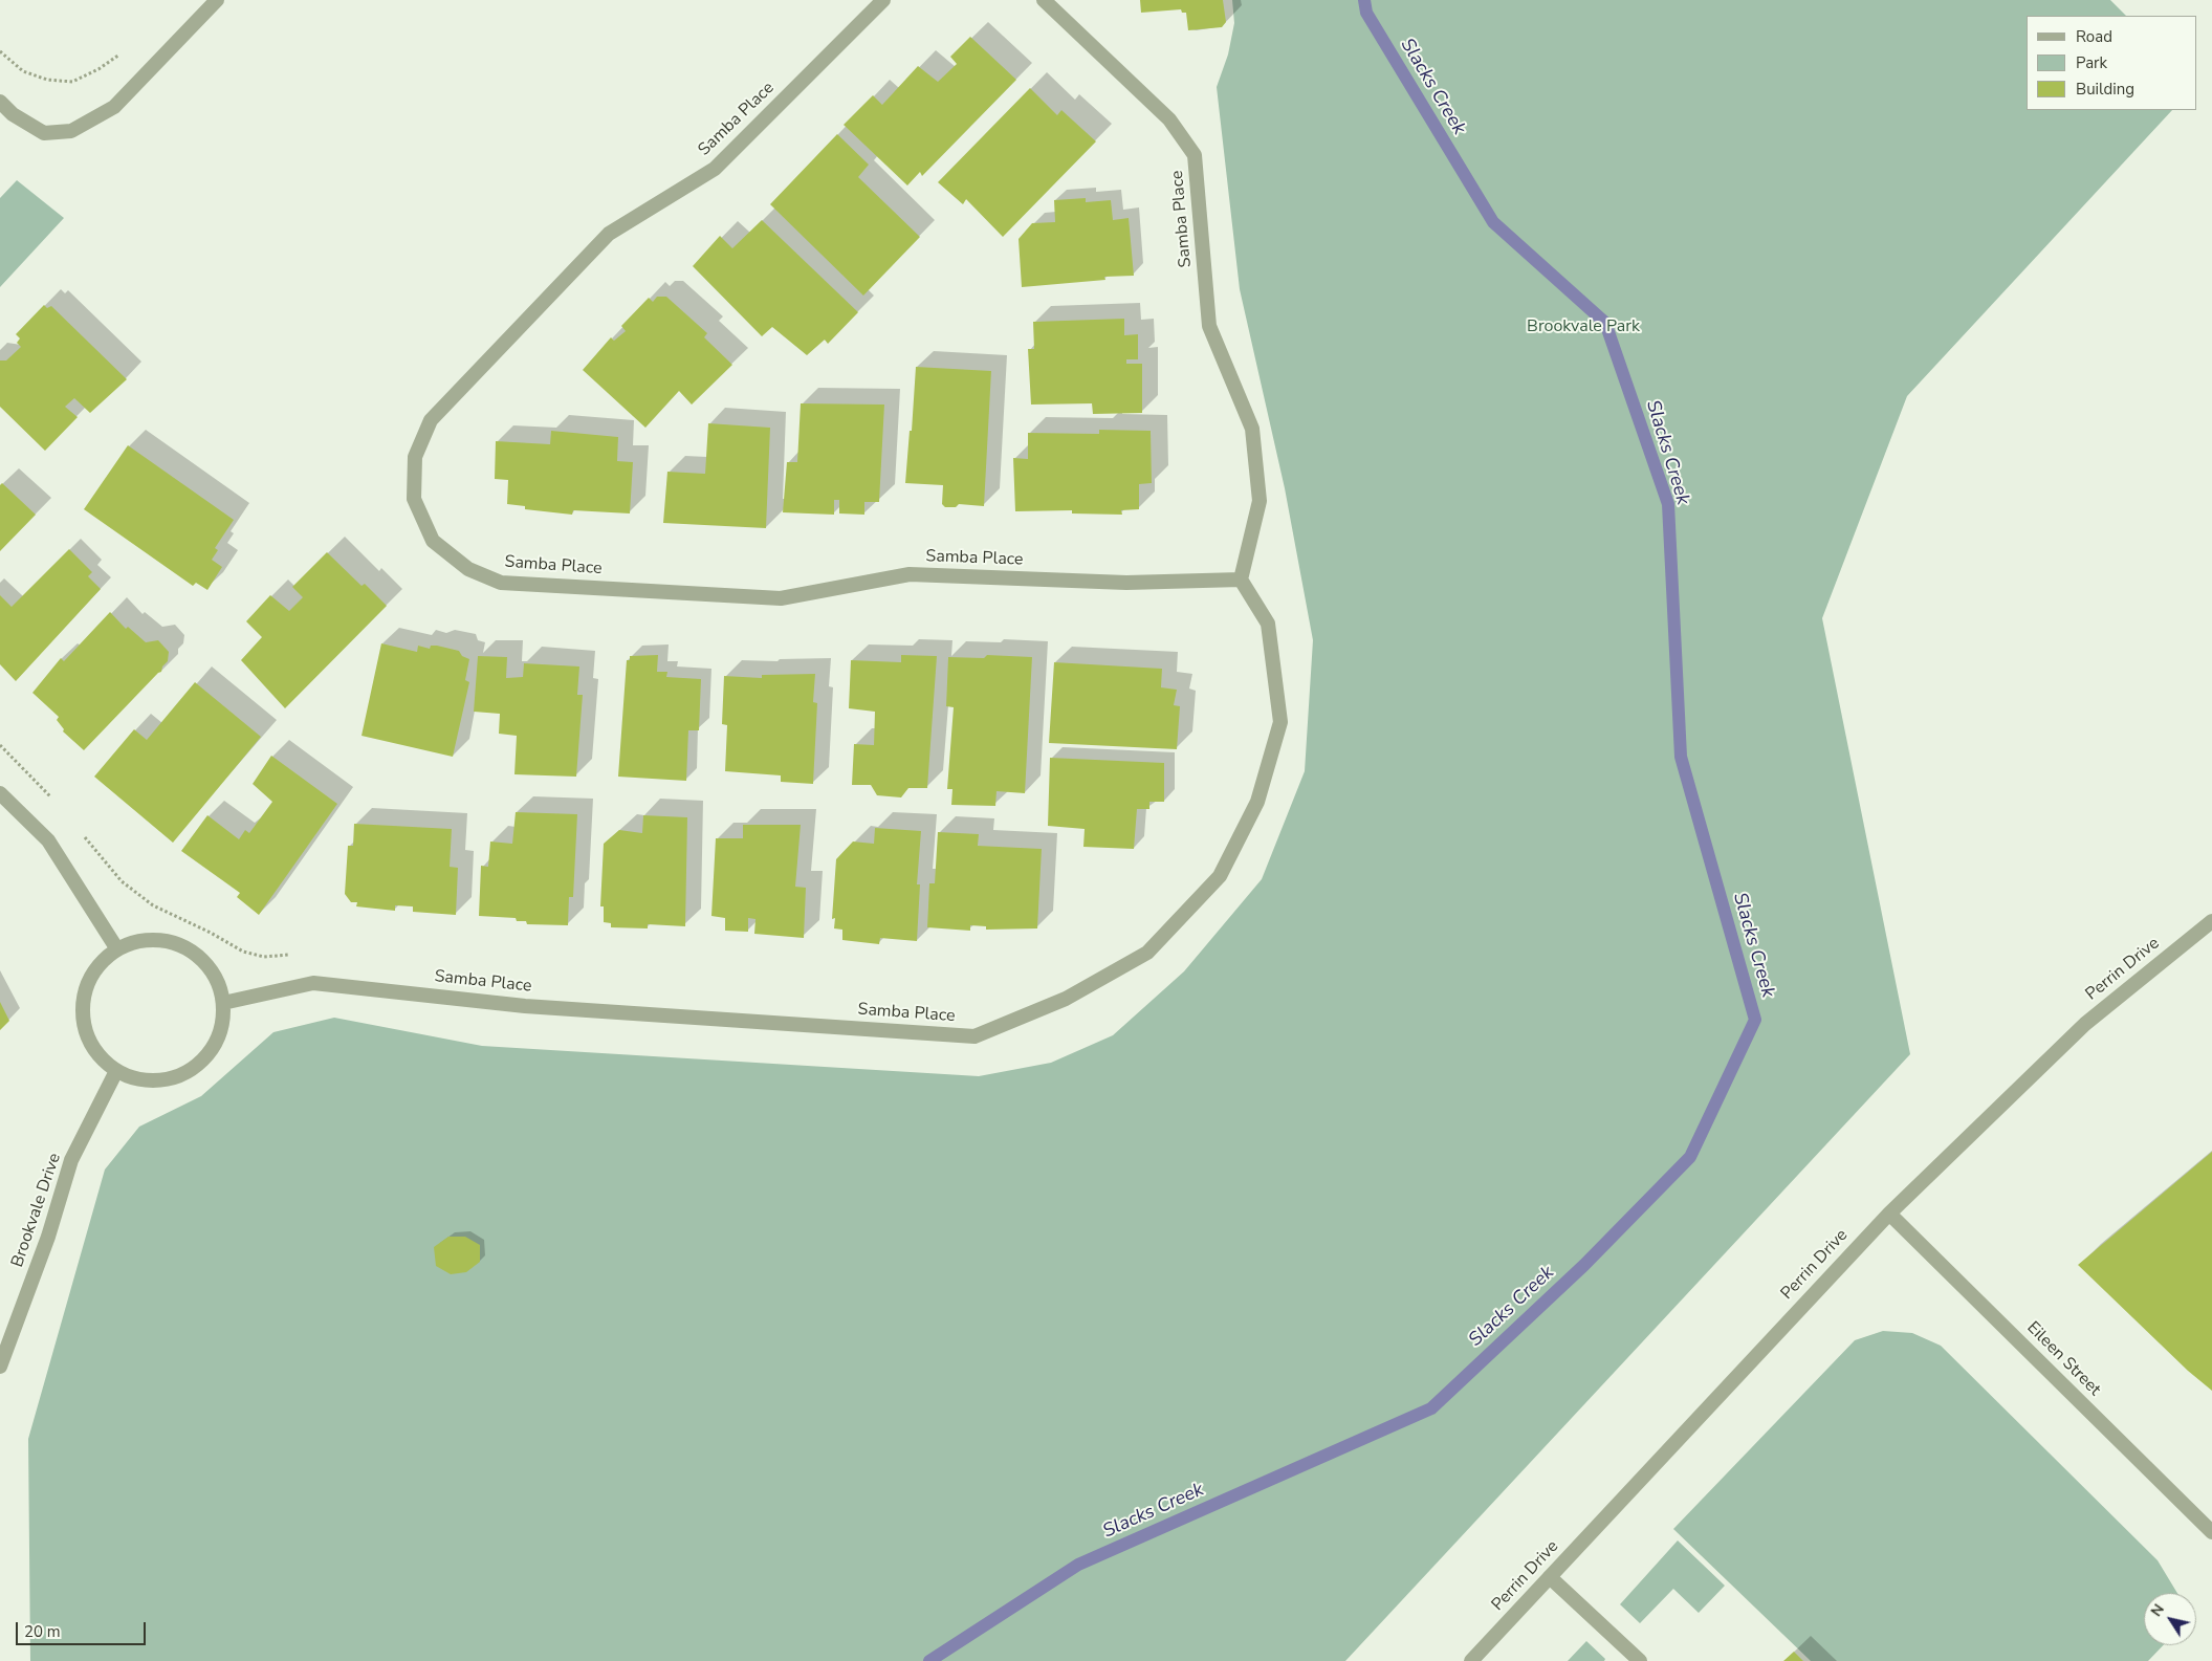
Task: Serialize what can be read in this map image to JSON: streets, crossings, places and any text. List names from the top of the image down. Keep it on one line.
{"streets":{"street":["Samba Place","Perrin Drive","Brookvale Drive","Eileen Street"]},"crossings":[["Samba Place","Brookvale Drive"],["Perrin Drive","Eileen Street"]],"water":["Slacks Creek"],"parks":["Brookvale Park"],"legend":["Road","Park","Building"],"scale_bar":"20 m","north":"top left"}
